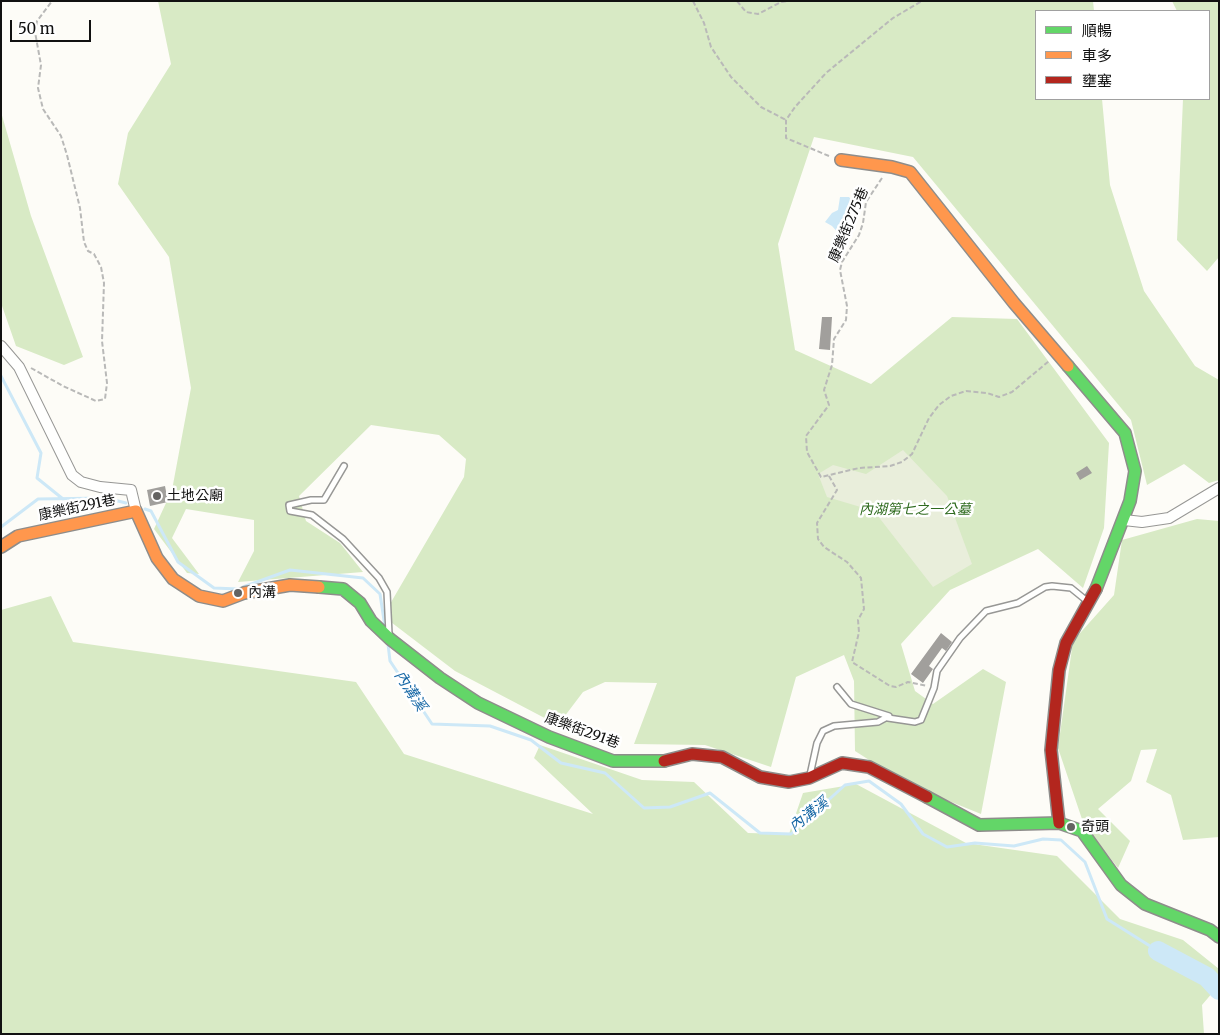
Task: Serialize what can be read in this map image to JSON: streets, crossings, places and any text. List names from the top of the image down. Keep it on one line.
{"streets":{"street":["康樂街291巷"],"path":["康樂街275巷"]},"water":["內溝溪"],"parks":["內湖第七之一公墓"],"places":["土地公廟","內溝","奇頭"],"legend":["順暢","車多","壅塞"],"scale_bar":"50 m"}
